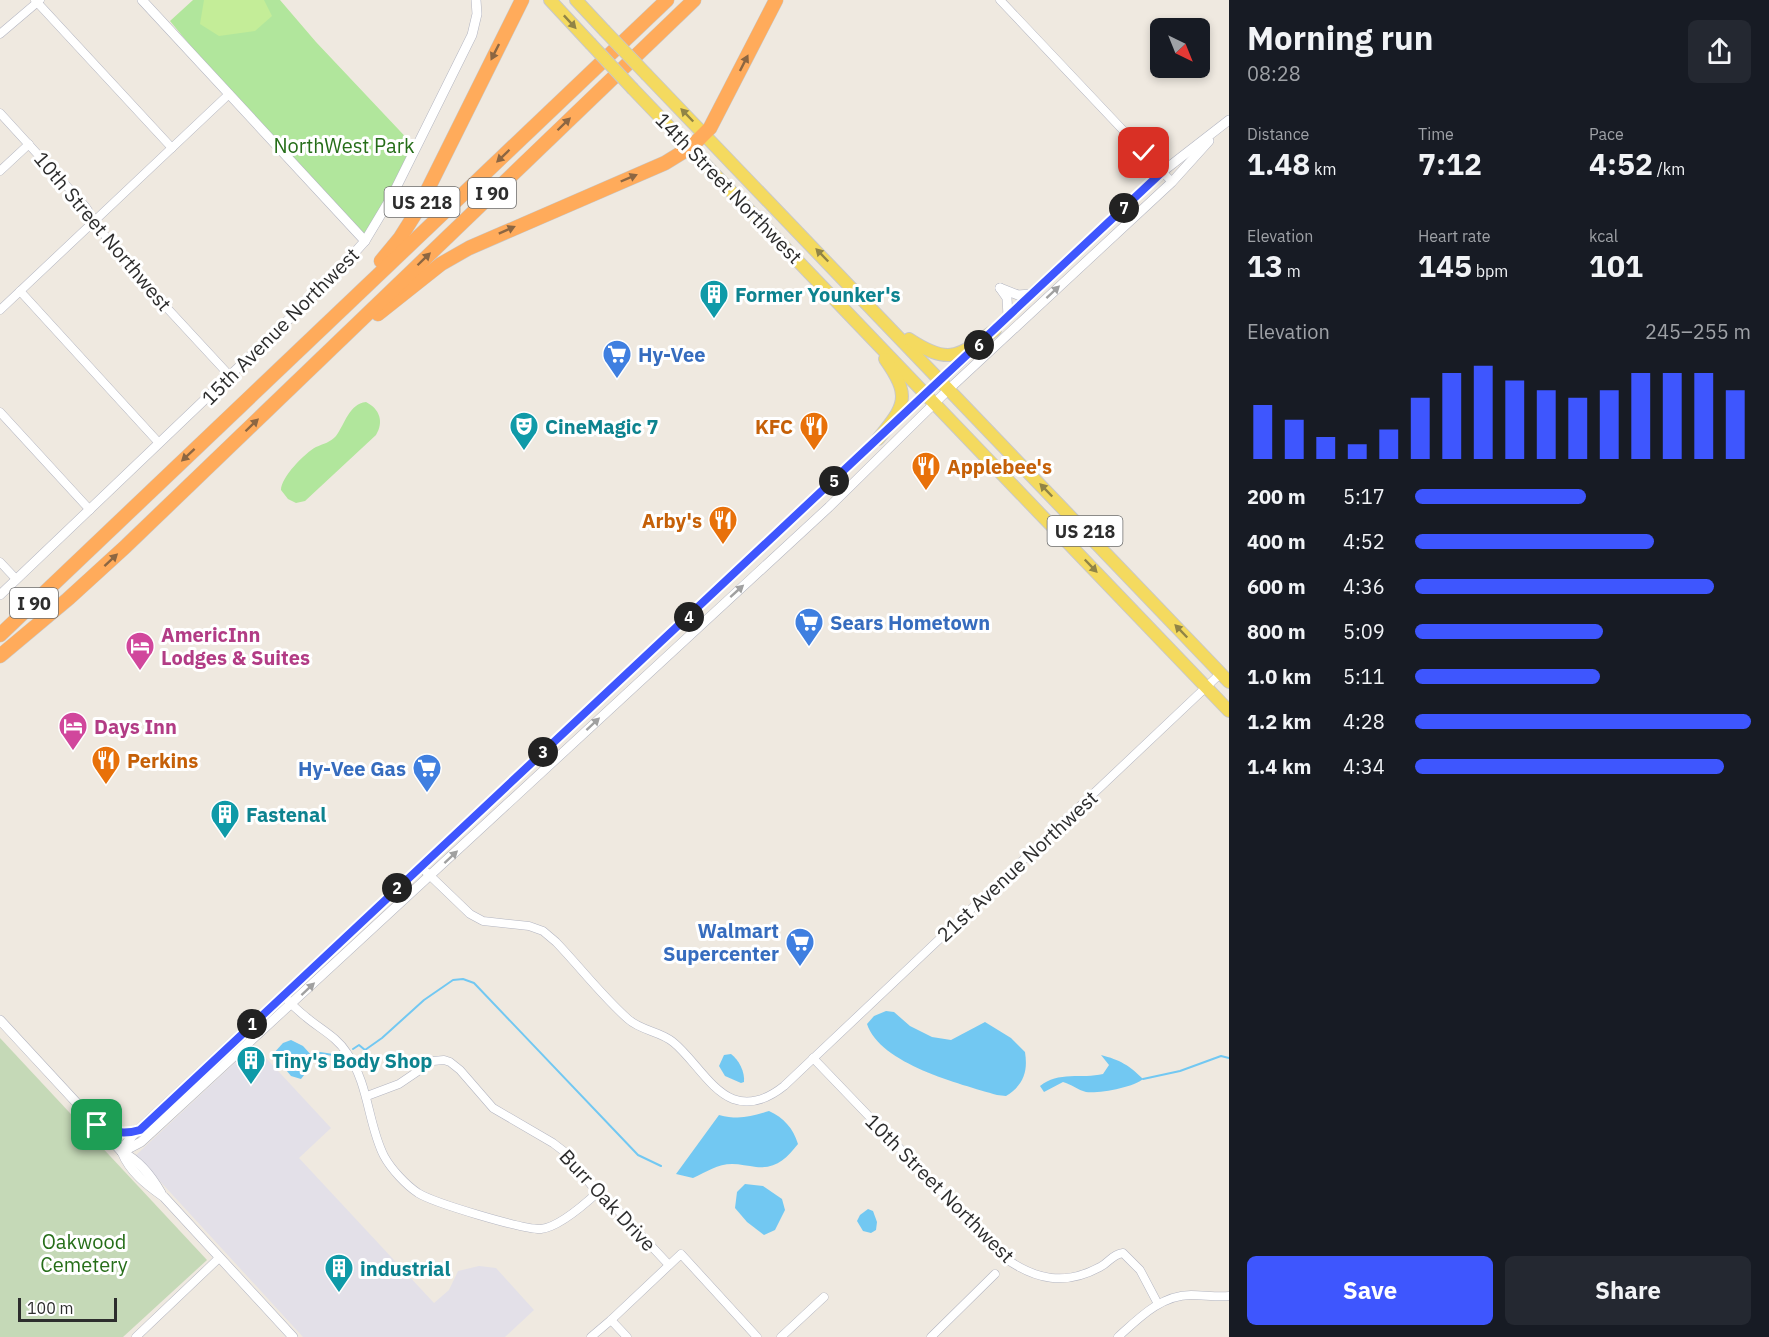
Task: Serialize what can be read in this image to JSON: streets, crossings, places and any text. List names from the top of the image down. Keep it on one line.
{"streets":{"highway":["I 90","US 218"],"main road":["14th Street Northwest"],"street":["10th Street Northwest","15th Avenue Northwest","21st Avenue Northwest","Burr Oak Drive"]},"crossings":[["14th Street Northwest","US 218"],["14th Street Northwest","21st Avenue Northwest"],["I 90","US 218"],["US 218","21st Avenue Northwest"],["10th Street Northwest","15th Avenue Northwest"],["10th Street Northwest","21st Avenue Northwest"]],"parks":["NorthWest Park","Oakwood Cemetery"],"places":{"building":["Former Younker's","Fastenal","Tiny's Body Shop","industrial"],"supermarket":["Hy-Vee","Sears Hometown","Hy-Vee Gas","Walmart Supercenter"],"theatre":["CineMagic 7"],"restaurant":["KFC","Applebee's","Arby's","Perkins"],"hotel":["AmericInn Lodges & Suites","Days Inn"]},"scale_bar":"100 m","north":"bottom right","page":{"heading":["Morning run","08:28"],"stats":[["Distance","1.48 km"],["Time","7:12"],["Pace","4:52 /km"],["Elevation","13 m"],["Heart rate","145 bpm"],["kcal","101"]],"pins":["7","6","5","4","3","2","1"],"chart":["Elevation","245–255 m"],"list":[{"name":"200 m","note":"5:17"},{"name":"400 m","note":"4:52"},{"name":"600 m","note":"4:36"},{"name":"800 m","note":"5:09"},{"name":"1.0 km","note":"5:11"},{"name":"1.2 km","note":"4:28"},{"name":"1.4 km","note":"4:34"}],"buttons":["Save","Share"],"scale":"100 m"}}
